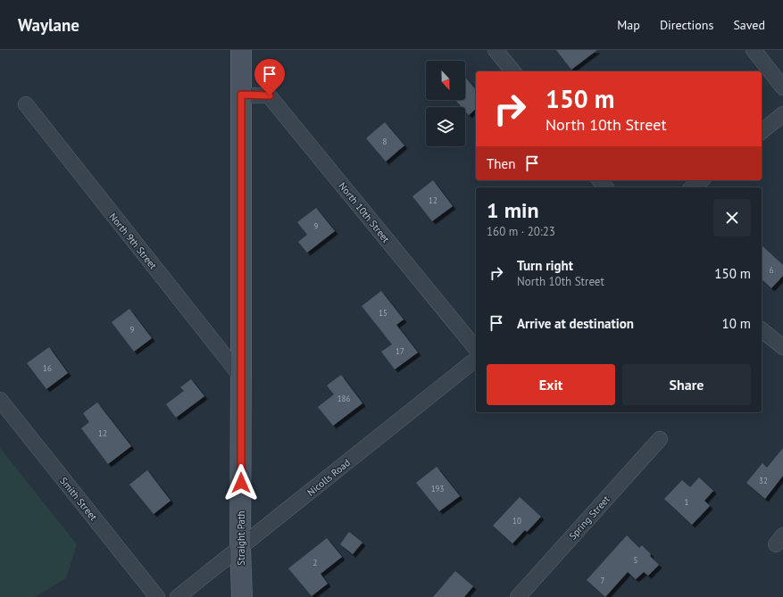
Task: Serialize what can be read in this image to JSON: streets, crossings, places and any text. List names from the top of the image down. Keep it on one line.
{"streets":{"main road":["Straight Path"],"street":["North 10th Street","North 9th Street","Nicolls Road","Smith Street","Spring Street"]},"crossings":[["North 10th Street","Straight Path"],["North 9th Street","Straight Path"],["Nicolls Road","Straight Path"]],"house_numbers":["8","12","9","6","15","9","17","16","186","12","32","193","1","10","5","2","7"],"north":"bottom","page":{"header":"Waylane","nav":["Map","Directions","Saved"],"turn":["150 m","North 10th Street"],"then":"Then","heading":["1 min","160 m · 20:23"],"list":[{"name":"Turn right","note":"North 10th Street","value":"150 m"},{"name":"Arrive at destination","value":"10 m"}],"buttons":["Exit","Share"]}}
